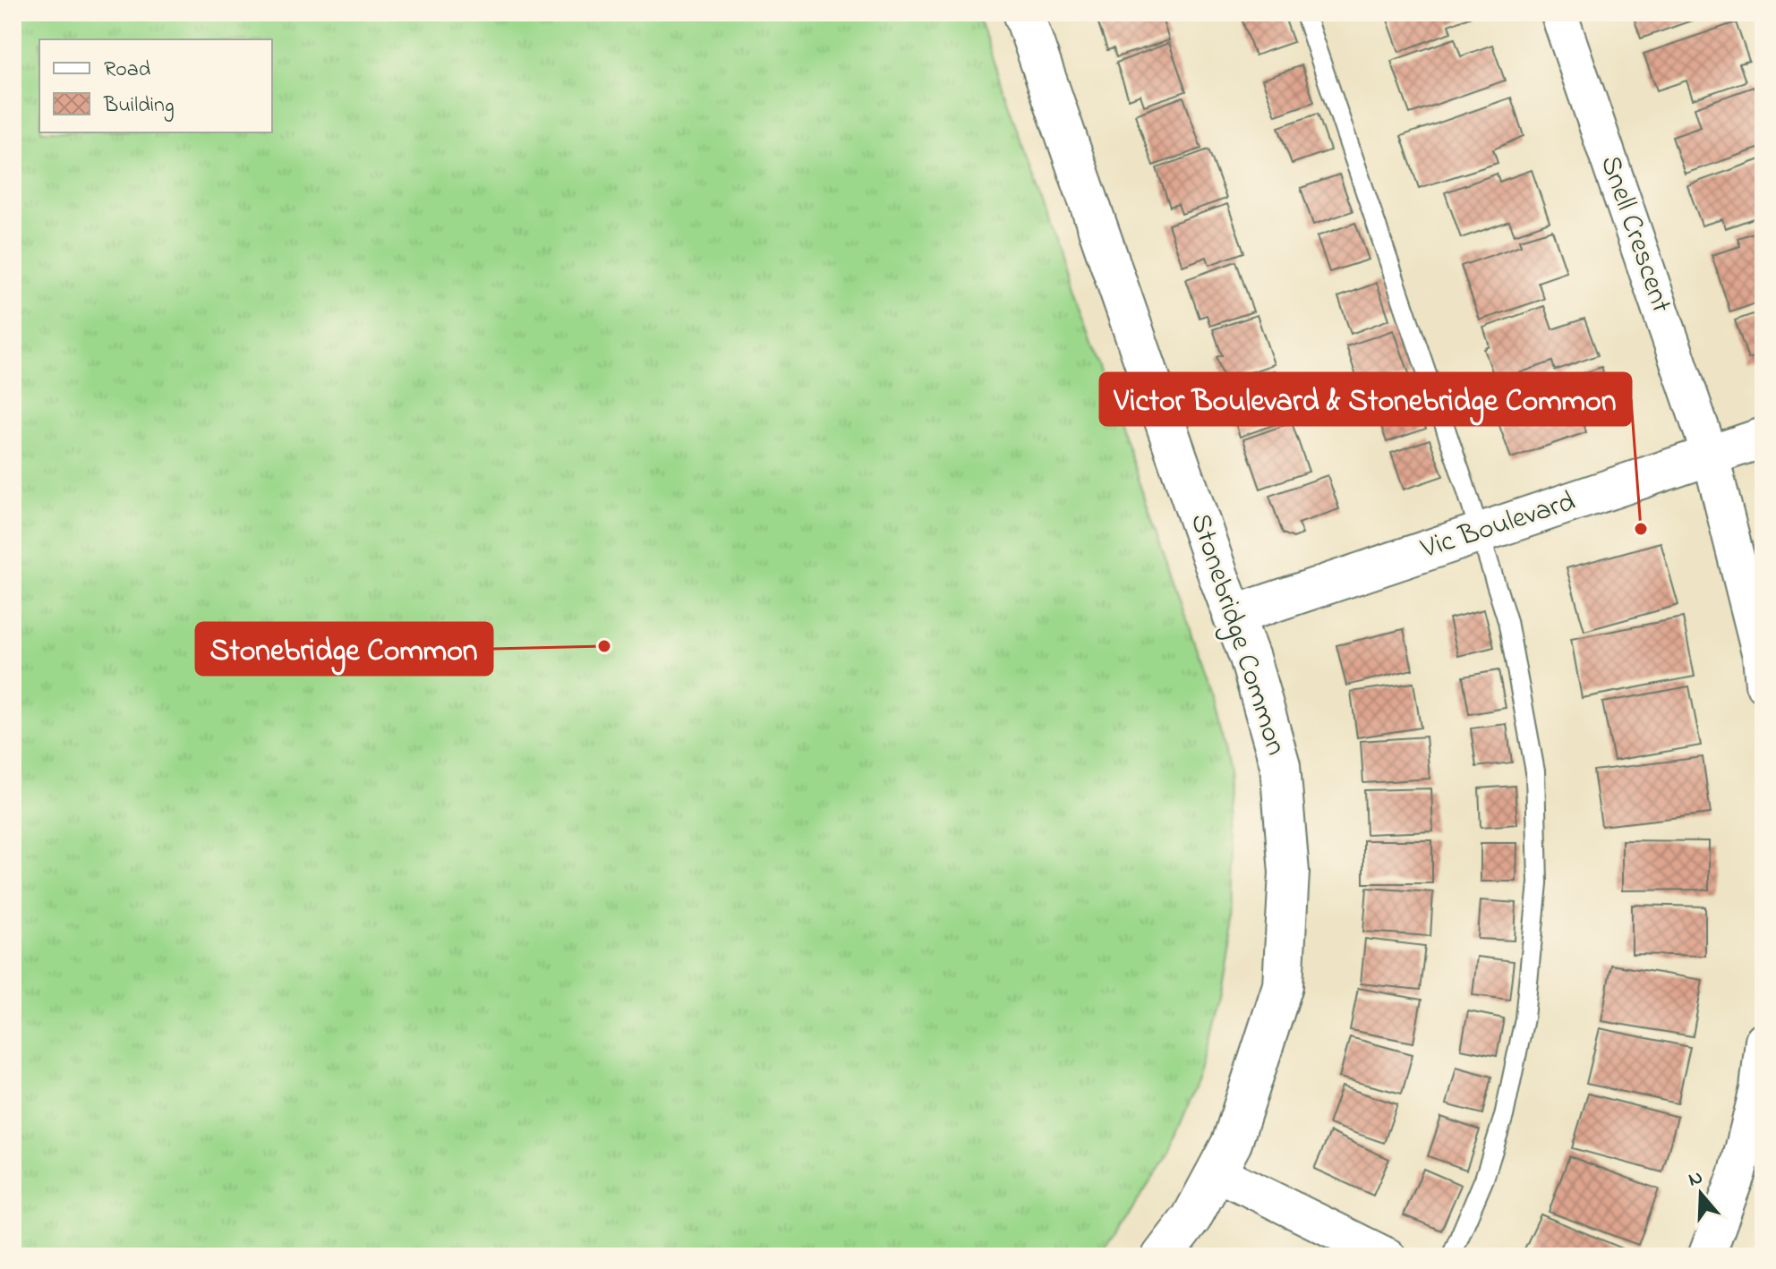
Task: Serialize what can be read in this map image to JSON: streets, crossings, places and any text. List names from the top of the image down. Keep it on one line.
{"streets":{"street":["Snell Crescent","Vic Boulevard","Stonebridge Common"]},"crossings":[["Snell Crescent","Vic Boulevard"],["Vic Boulevard","Stonebridge Common"]],"places":["Victor Boulevard & Stonebridge Common","Stonebridge Common"],"legend":["Road","Building"],"north":"top"}
